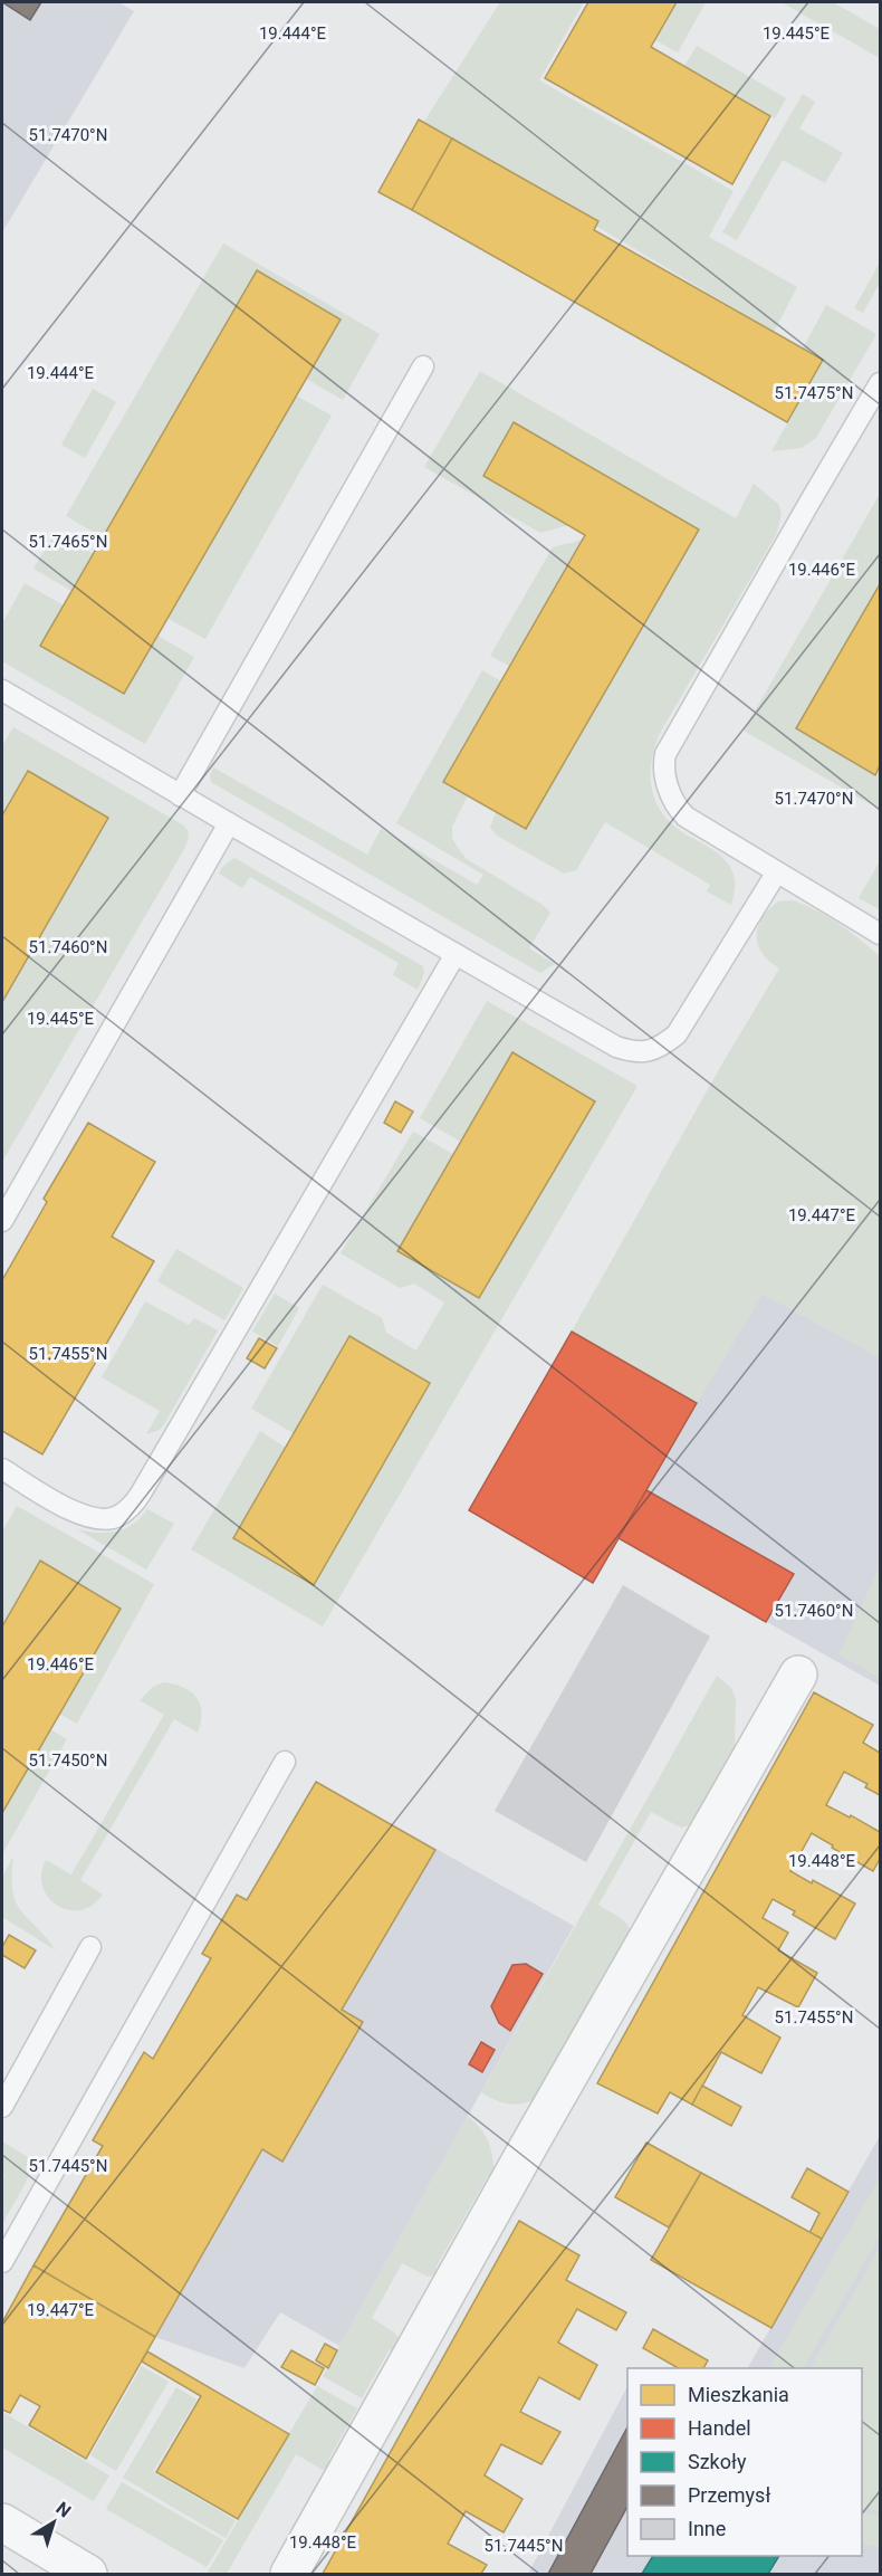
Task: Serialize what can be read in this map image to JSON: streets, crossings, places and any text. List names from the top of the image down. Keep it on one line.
{"legend":["Mieszkania","Handel","Szkoły","Przemysł","Inne"],"north":"top right","coordinates":["19.444°E","19.445°E","51.7470°N","51.7475°N","51.7465°N","19.446°E","51.7460°N","19.447°E","51.7455°N","51.7450°N","19.448°E","51.7445°N"]}
